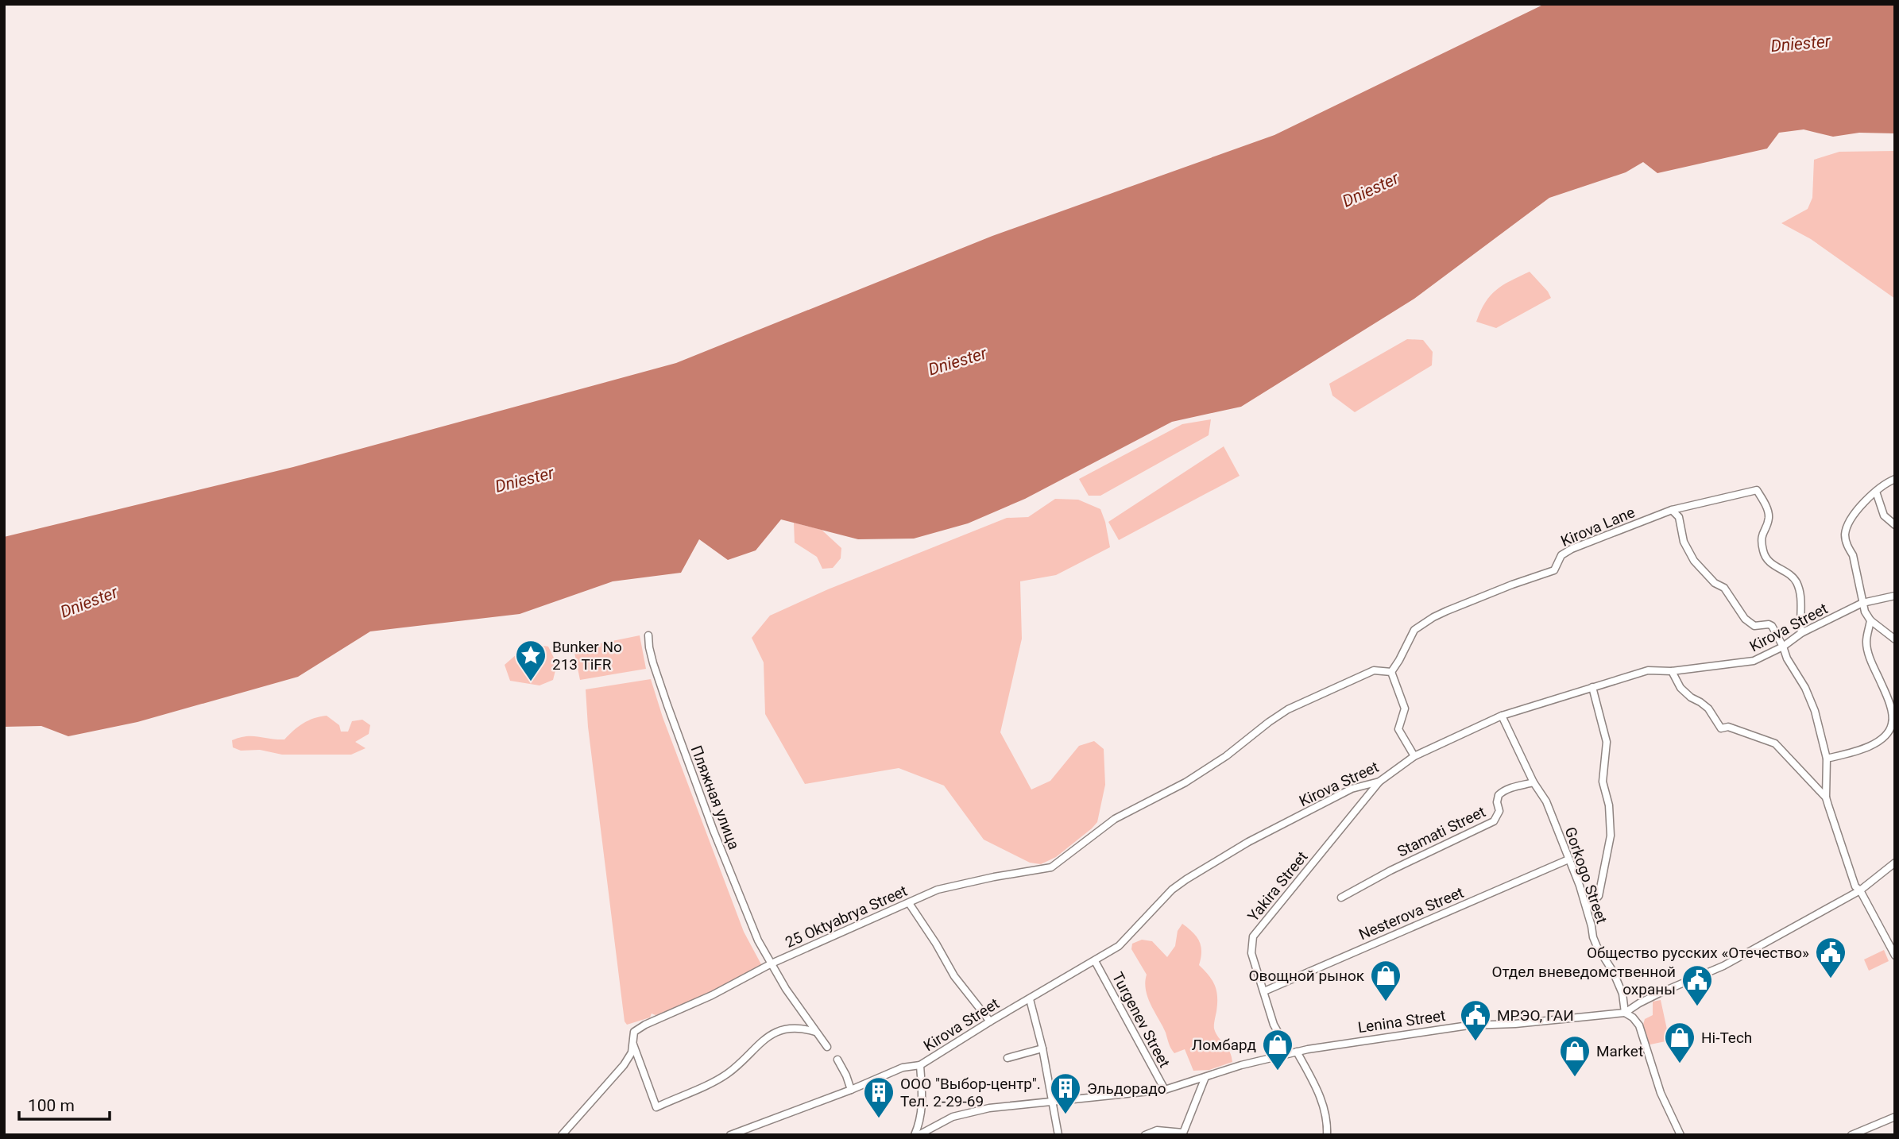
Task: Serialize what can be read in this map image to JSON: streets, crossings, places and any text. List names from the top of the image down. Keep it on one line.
{"streets":{"street":["Kirova Lane","Kirova Street","Пляжная улица","Stamati Street","Gorkogo Street","Yakira Street","Nesterova Street","25 Oktyabrya Street","Turgenev Street","Lenina Street"]},"crossings":[["Kirova Lane","Kirova Street"],["Kirova Lane","25 Oktyabrya Street"],["Kirova Street","Gorkogo Street"],["Kirova Street","Yakira Street"],["Kirova Street","Turgenev Street"],["Пляжная улица","25 Oktyabrya Street"],["Stamati Street","Gorkogo Street"],["Gorkogo Street","Nesterova Street"],["Gorkogo Street","Lenina Street"],["Yakira Street","Nesterova Street"],["Yakira Street","Lenina Street"],["Turgenev Street","Lenina Street"]],"water":["Dniester"],"places":{"place":["Bunker No 213 TiFR"],"public building":["Общество русских «Отечество»","Отдел вневедомственной охраны","МРЭО, ГАИ"],"shop":["Овощной рынок","Hi-Tech","Ломбард","Market"],"building":["Эльдорадо","ООО \"Выбор-центр\". Тел. 2-29-69"]},"scale_bar":"100 m"}
